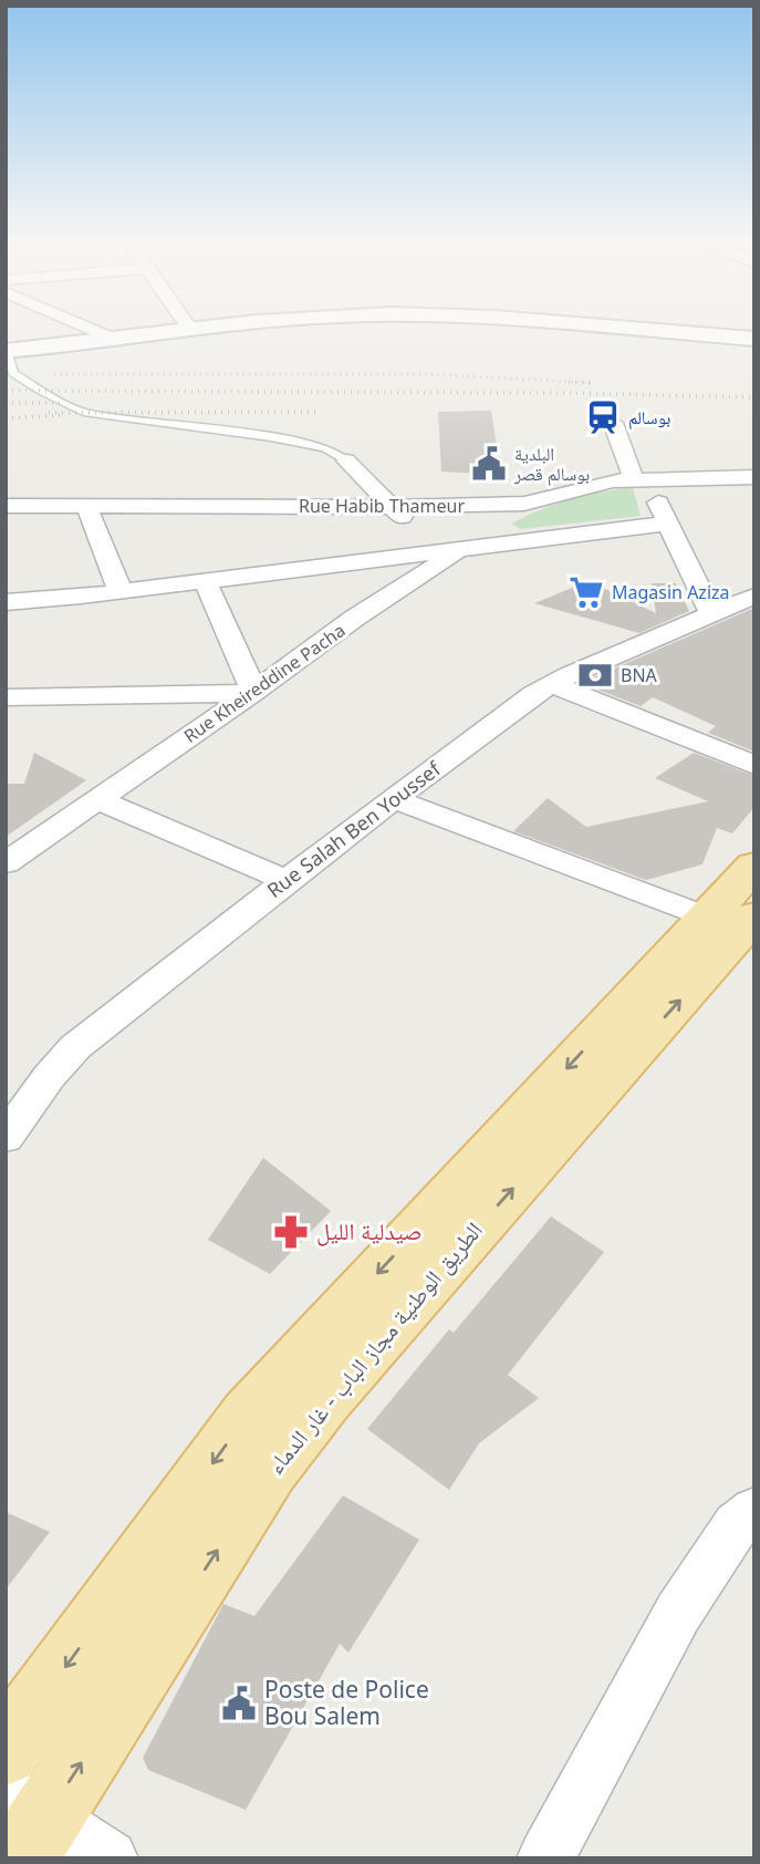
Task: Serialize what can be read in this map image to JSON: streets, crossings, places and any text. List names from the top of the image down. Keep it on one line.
{"streets":{"main road":["الطريق الوطنية مجاز الباب - غار الدماء"],"street":["Rue Habib Thameur","Rue Kheireddine Pacha","Rue Salah Ben Youssef"]},"crossings":[["Rue Habib Thameur","Rue Kheireddine Pacha"]],"places":{"station":["بوسالم"],"public building":["البلدية بوسالم قصر","Poste de Police Bou Salem"],"supermarket":["Magasin Aziza"],"bank":["BNA"],"pharmacy":["صيدلية الليل"]}}
